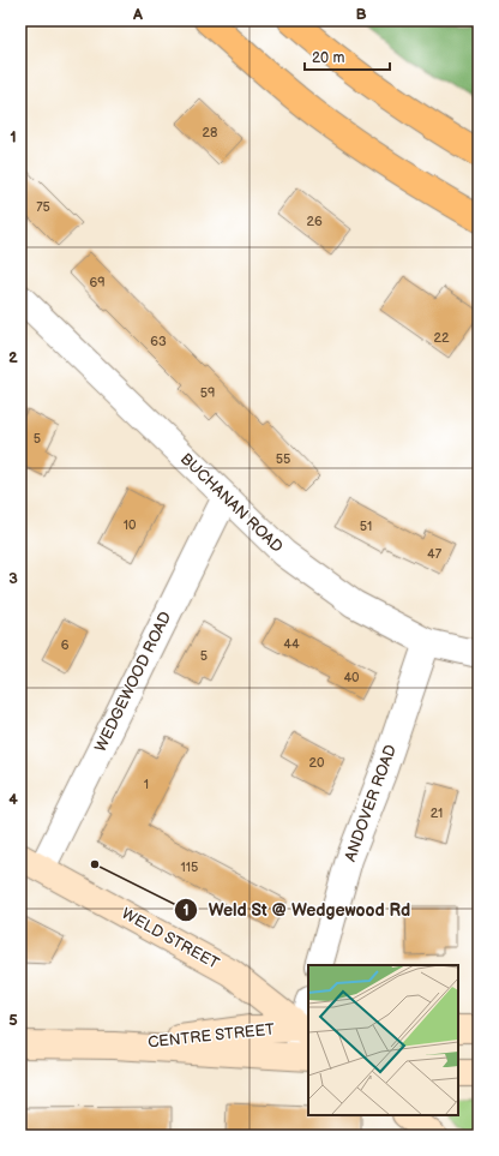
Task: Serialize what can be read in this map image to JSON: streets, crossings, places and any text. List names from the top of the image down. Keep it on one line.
{"streets":{"street":["BUCHANAN ROAD","WEDGEWOOD ROAD","ANDOVER ROAD","WELD STREET","CENTRE STREET"]},"crossings":[["BUCHANAN ROAD","WEDGEWOOD ROAD"],["BUCHANAN ROAD","ANDOVER ROAD"],["WEDGEWOOD ROAD","WELD STREET"],["WELD STREET","CENTRE STREET"]],"places":["Weld St @ Wedgewood Rd"],"house_numbers":["28","75","26","69","22","63","59","5","55","10","51","47","44","6","5","40","20","1","21","115"],"scale_bar":"20 m","grid":{"columns":["A","B"],"rows":["1","2","3","4","5"]}}
